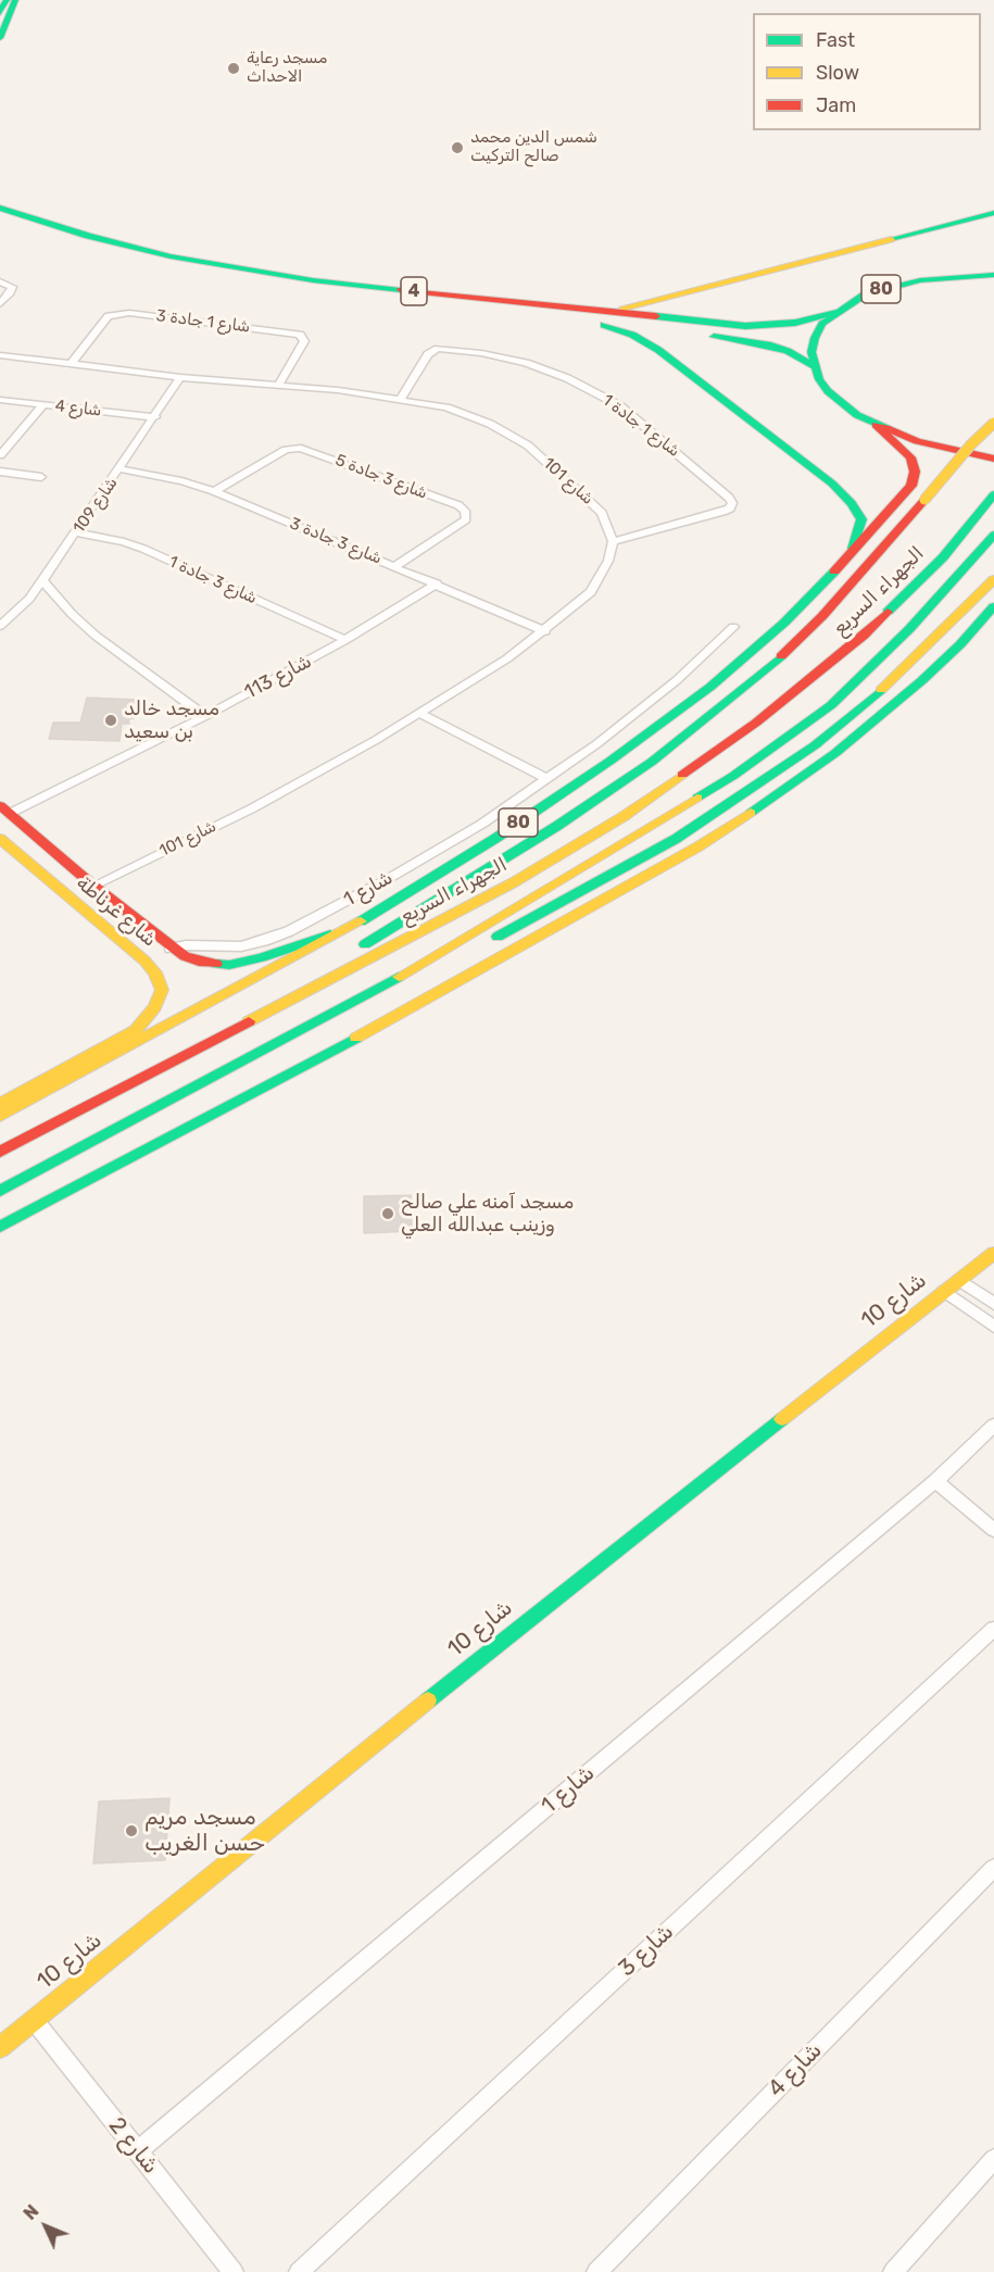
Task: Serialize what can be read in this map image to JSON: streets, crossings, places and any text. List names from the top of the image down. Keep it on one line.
{"streets":{"main road":["80","4","الجهراء السريع","شارع غرناطة","شارع 10"],"street":["شارع 1 جادة 3","شارع 4","شارع 1 جادة 1","شارع 3 جادة 5","شارع 101","شارع 109","شارع 3 جادة 3","شارع 3 جادة 1","شارع 113","شارع 1","شارع 3","شارع 2"]},"crossings":[["80","4"],["80","الجهراء السريع"],["شارع 1 جادة 3","شارع 101"],["شارع 4","شارع 109"],["شارع 1 جادة 1","شارع 101"],["شارع 3 جادة 5","شارع 3 جادة 3"],["شارع 101","شارع 109"],["شارع 101","شارع 3 جادة 3"],["شارع 101","شارع غرناطة"],["شارع 109","شارع 3 جادة 3"],["شارع 109","شارع 3 جادة 1"],["شارع 3 جادة 3","شارع 113"],["شارع 3 جادة 1","شارع 113"],["الجهراء السريع","شارع غرناطة"],["شارع 113","شارع غرناطة"],["شارع 1","شارع غرناطة"],["شارع 1","شارع 2"],["شارع 10","شارع 2"]],"places":["مسجد رعاية الاحداث","شمس الدين محمد صالح التركيت","مسجد خالد بن سعيد","مسجد آمنه علي صالح وزينب عبدالله العلي","مسجد مريم حسن الغريب"],"legend":["Fast","Slow","Jam"],"north":"top left"}
